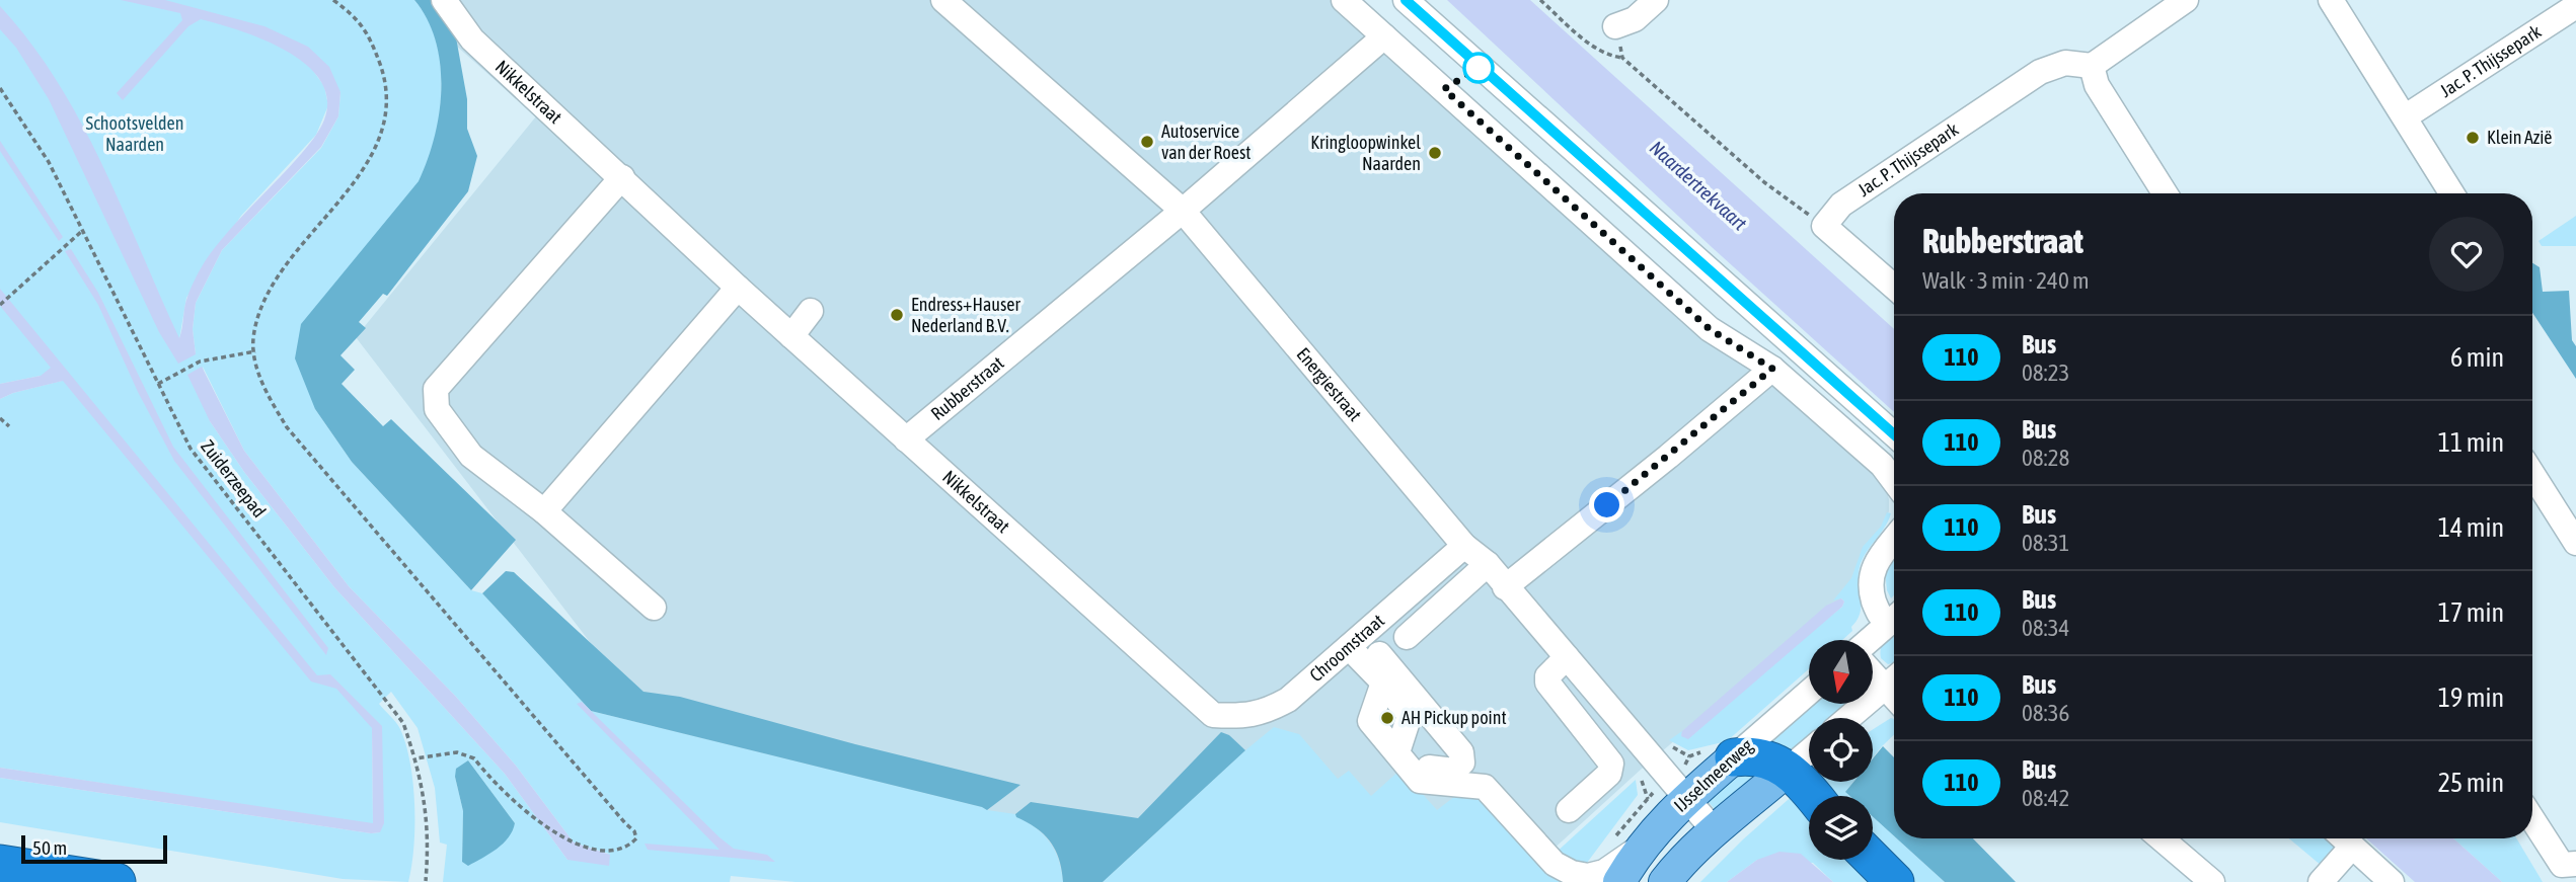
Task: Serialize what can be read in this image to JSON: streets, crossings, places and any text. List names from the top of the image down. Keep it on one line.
{"streets":{"main road":["IJsselmeerweg"],"street":["Jac. P. Thijssepark","Nikkelstraat","Energiestraat","Rubberstraat","Chroomstraat"],"path":["Zuiderzeepad"]},"crossings":[["Nikkelstraat","Rubberstraat"],["Nikkelstraat","Chroomstraat"],["Energiestraat","Rubberstraat"],["Energiestraat","Chroomstraat"],["Energiestraat","IJsselmeerweg"]],"water":["Naardertrekvaart"],"parks":["Schootsvelden Naarden"],"places":["Klein Azië","Autoservice van der Roest","Kringloopwinkel Naarden","Endress+Hauser Nederland B.V.","AH Pickup point"],"lines":["bus line 110"],"scale_bar":"50 m","north":"bottom","page":{"heading":["Rubberstraat","Walk · 3 min · 240 m"],"list":[{"mark":"110","name":"Bus","note":"08:23","value":"6 min"},{"mark":"110","name":"Bus","note":"08:28","value":"11 min"},{"mark":"110","name":"Bus","note":"08:31","value":"14 min"},{"mark":"110","name":"Bus","note":"08:34","value":"17 min"},{"mark":"110","name":"Bus","note":"08:36","value":"19 min"},{"mark":"110","name":"Bus","note":"08:42","value":"25 min"}],"scale":"50 m"}}
